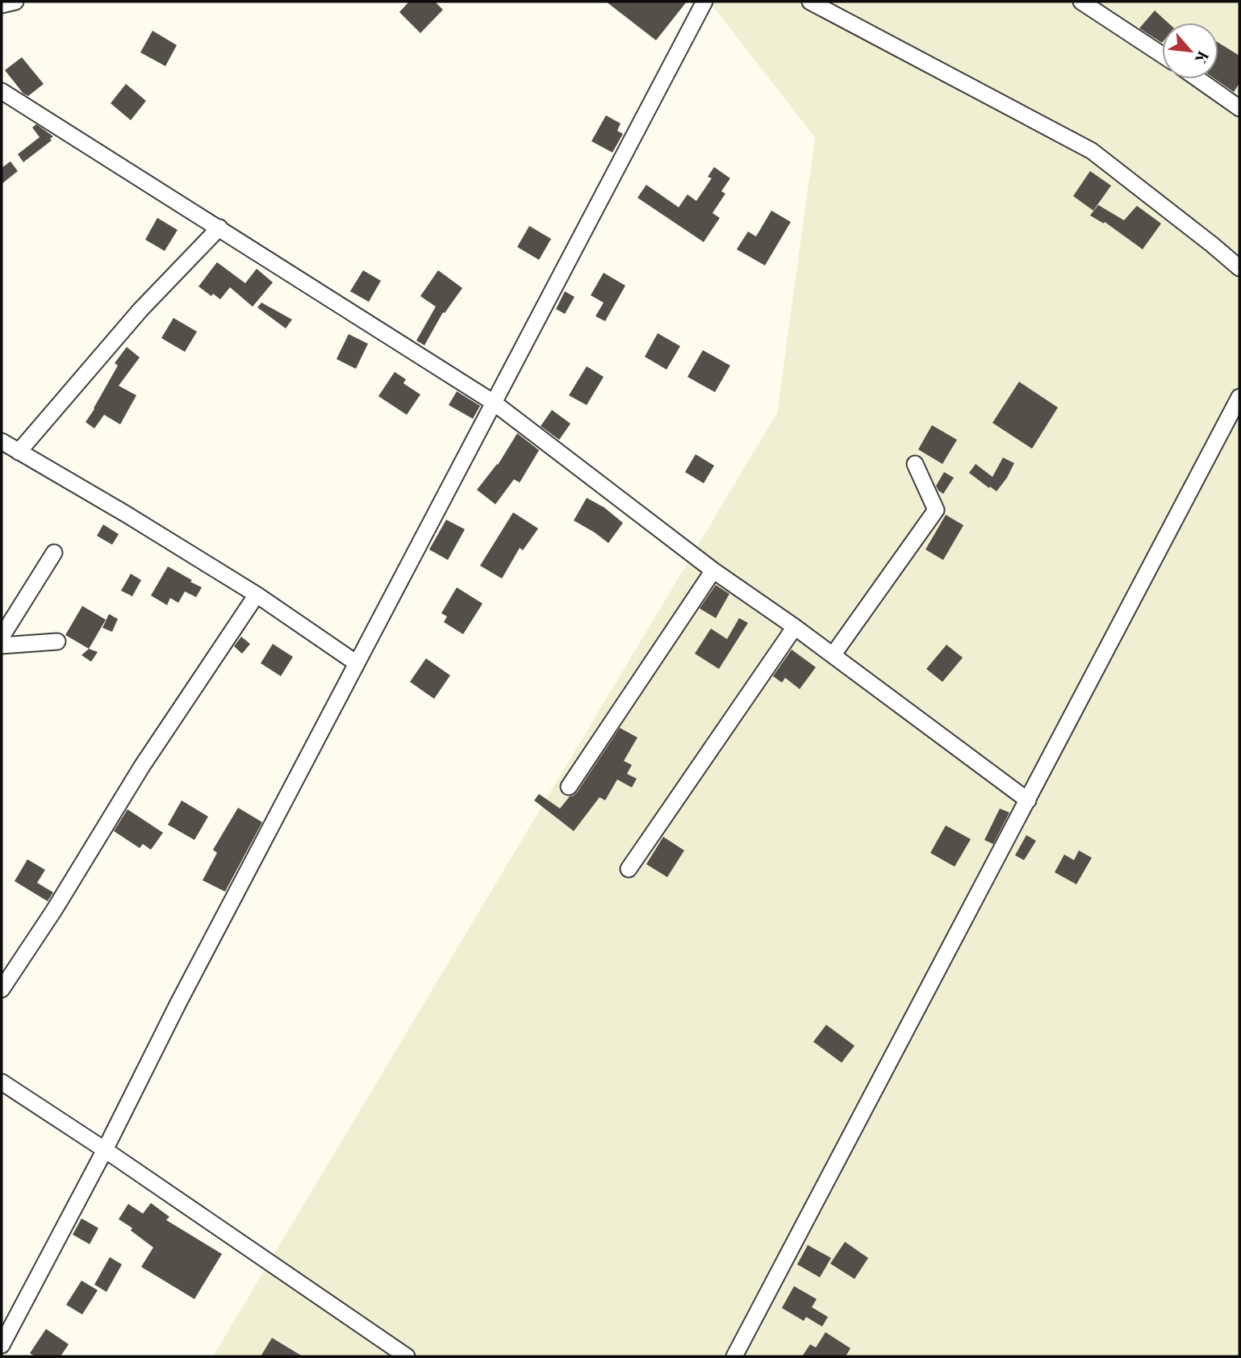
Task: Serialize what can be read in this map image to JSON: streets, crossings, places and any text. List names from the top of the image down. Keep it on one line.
{"north":"bottom right"}
